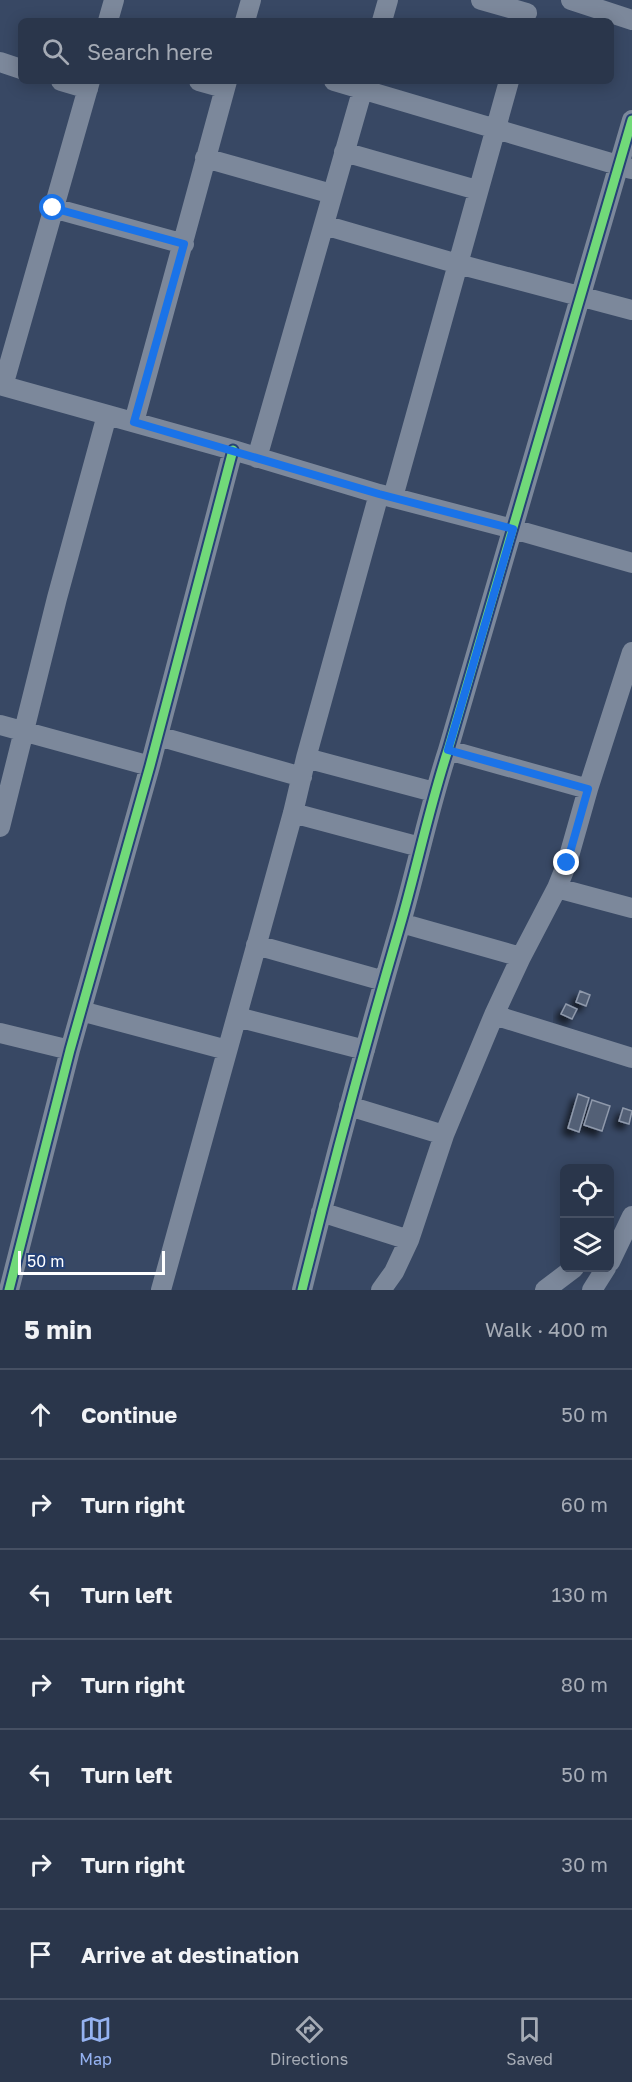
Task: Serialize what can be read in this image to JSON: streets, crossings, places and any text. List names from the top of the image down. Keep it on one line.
{"scale_bar":"50 m","page":{"search":"Search here","scale":"50 m","heading":["5 min","Walk · 400 m"],"list":[["Continue","50 m"],["Turn right","60 m"],["Turn left","130 m"],["Turn right","80 m"],["Turn left","50 m"],["Turn right","30 m"],"Arrive at destination"],"nav":["Map","Directions","Saved"]}}
